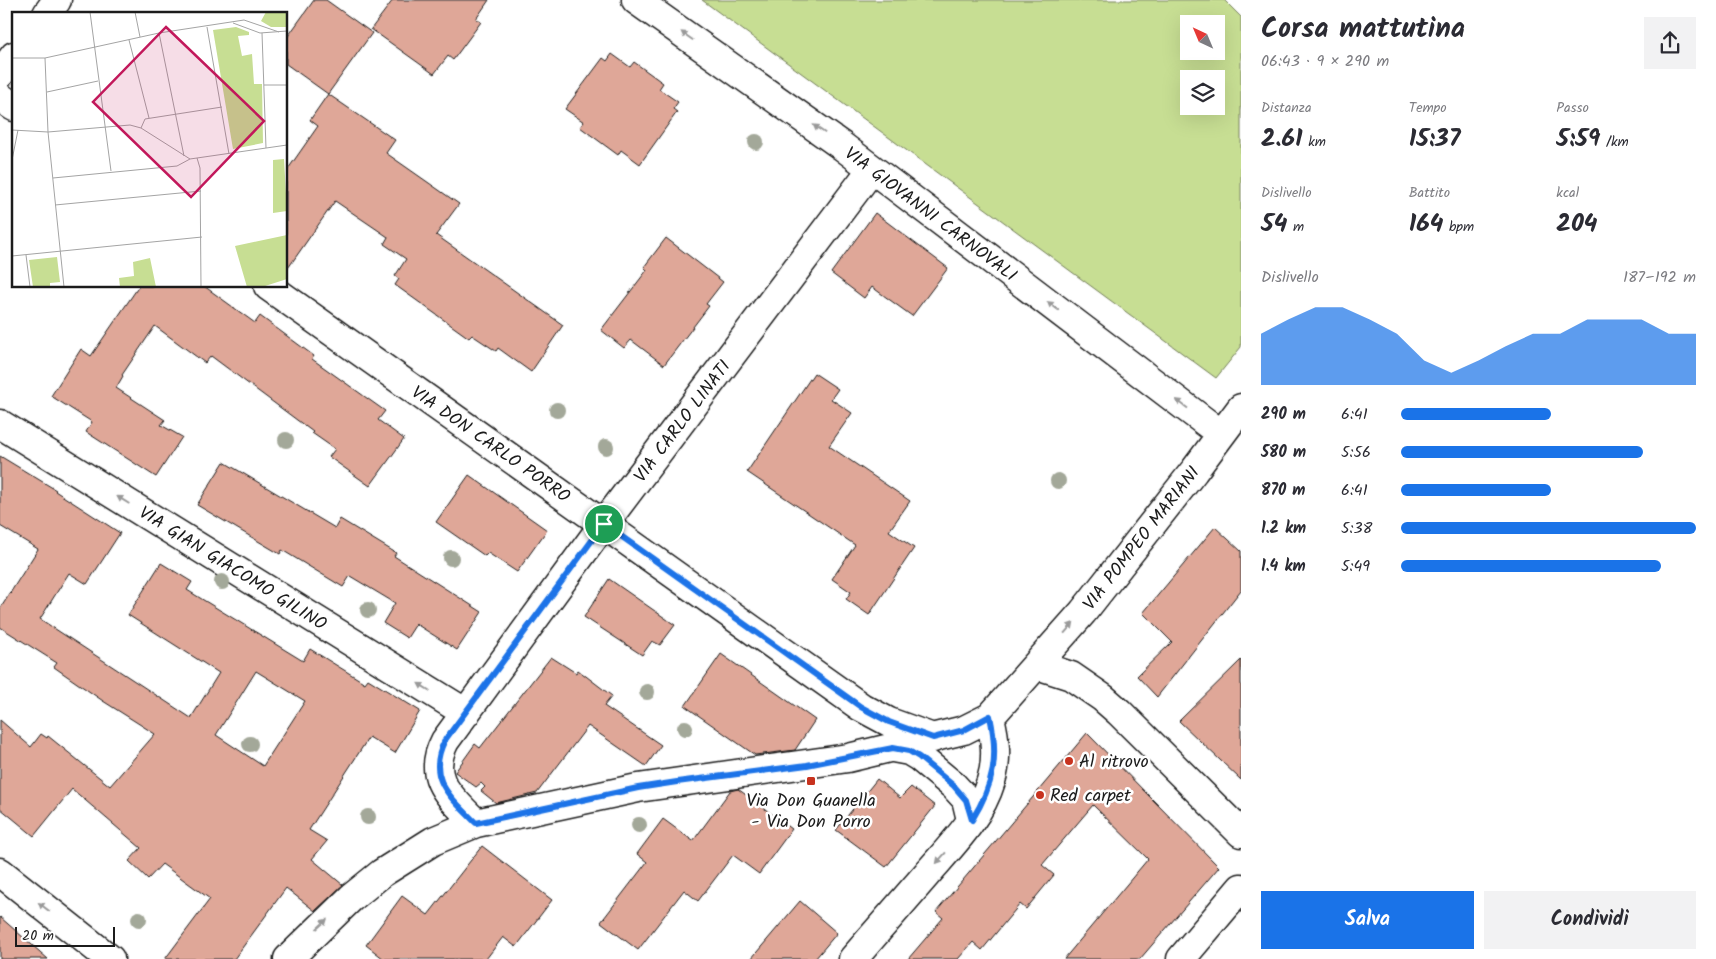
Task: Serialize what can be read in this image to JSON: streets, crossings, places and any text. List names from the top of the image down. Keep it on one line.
{"streets":{"street":["VIA GIOVANNI CARNOVALI","VIA CARLO LINATI","VIA DON CARLO PORRO","VIA POMPEO MARIANI","VIA GIAN GIACOMO GILINO"]},"crossings":[["VIA GIOVANNI CARNOVALI","VIA CARLO LINATI"],["VIA GIOVANNI CARNOVALI","VIA POMPEO MARIANI"],["VIA CARLO LINATI","VIA DON CARLO PORRO"],["VIA CARLO LINATI","VIA POMPEO MARIANI"],["VIA CARLO LINATI","VIA GIAN GIACOMO GILINO"],["VIA DON CARLO PORRO","VIA POMPEO MARIANI"]],"one_way":["VIA GIOVANNI CARNOVALI","VIA POMPEO MARIANI","VIA GIAN GIACOMO GILINO"],"places":{"other":["Al ritrovo","Red carpet"],"transit":["Via Don Guanella - Via Don Porro"]},"scale_bar":"20 m","north":"top left","page":{"heading":["Corsa mattutina","06:43 · 9 × 290 m"],"stats":[["Distanza","2.61 km"],["Tempo","15:37"],["Passo","5:59 /km"],["Dislivello","54 m"],["Battito","164 bpm"],["kcal","204"]],"chart":["Dislivello","187–192 m"],"list":[{"name":"290 m","note":"6:41"},{"name":"580 m","note":"5:56"},{"name":"870 m","note":"6:41"},{"name":"1.2 km","note":"5:38"},{"name":"1.4 km","note":"5:49"}],"buttons":["Salva","Condividi"],"scale":"20 m"}}
